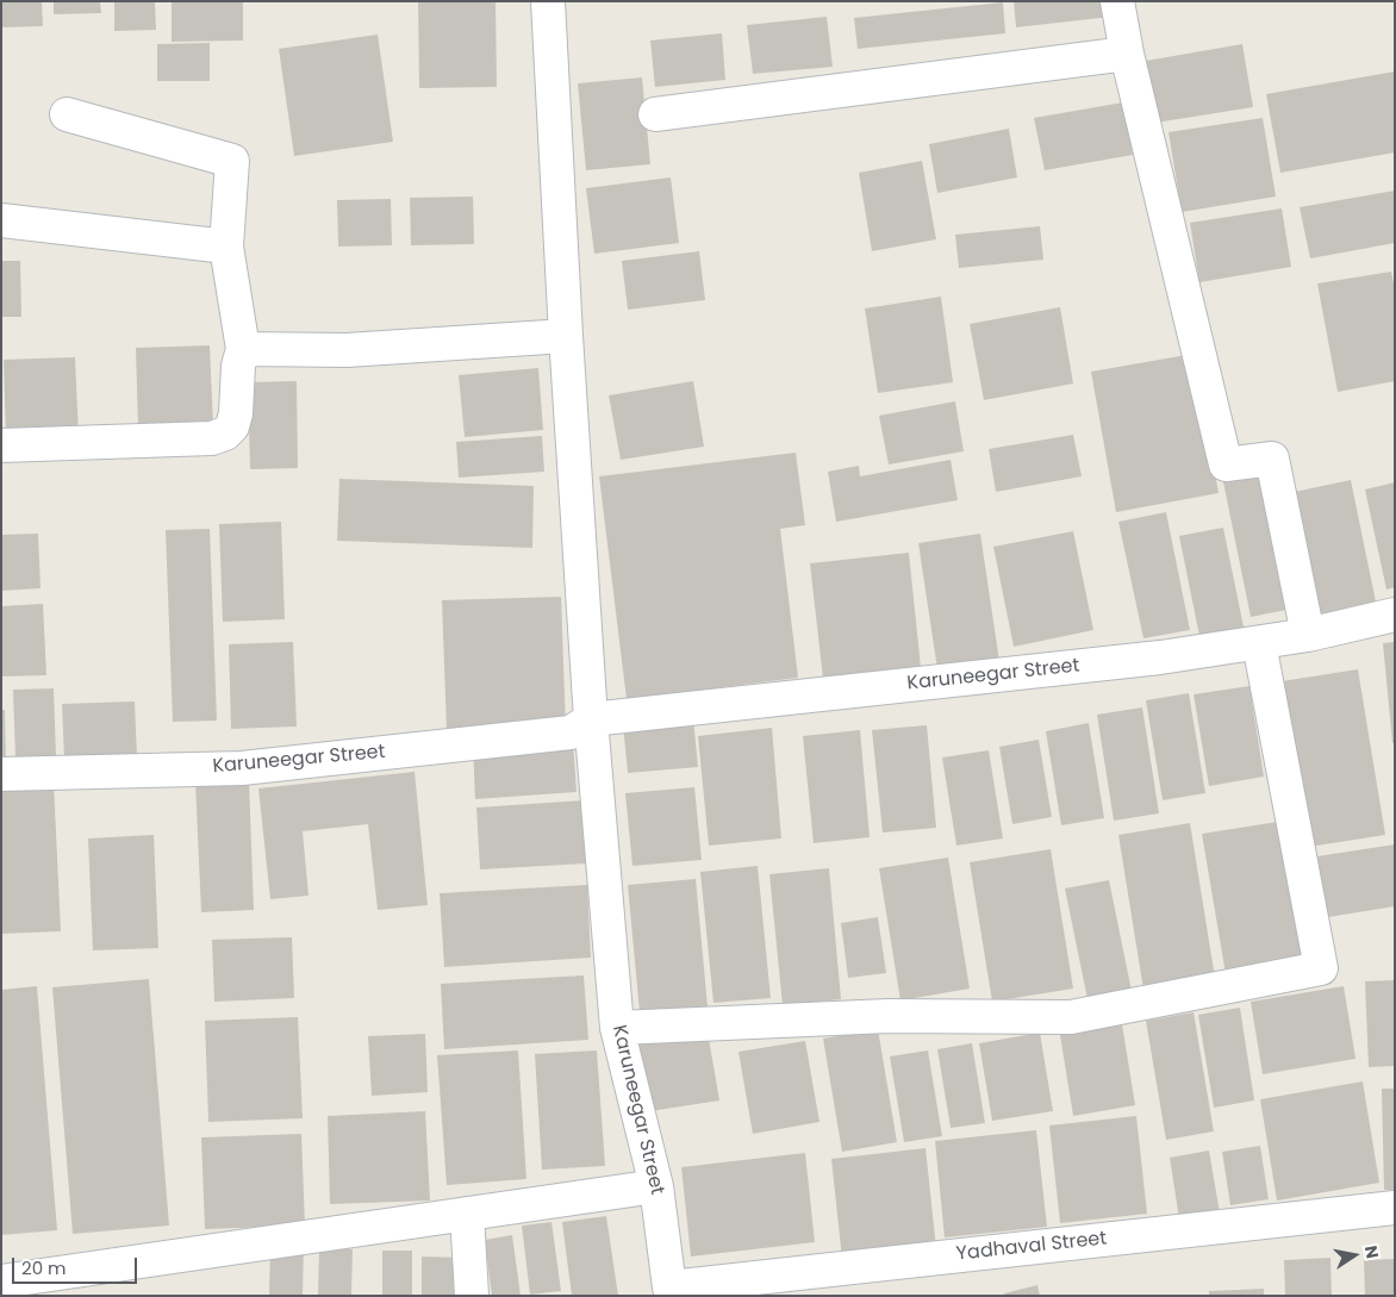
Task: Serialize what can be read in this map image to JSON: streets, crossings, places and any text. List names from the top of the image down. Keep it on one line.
{"streets":{"street":["Karuneegar Street","Yadhaval Street"]},"crossings":[["Karuneegar Street","Yadhaval Street"]],"scale_bar":"20 m","north":"right"}
